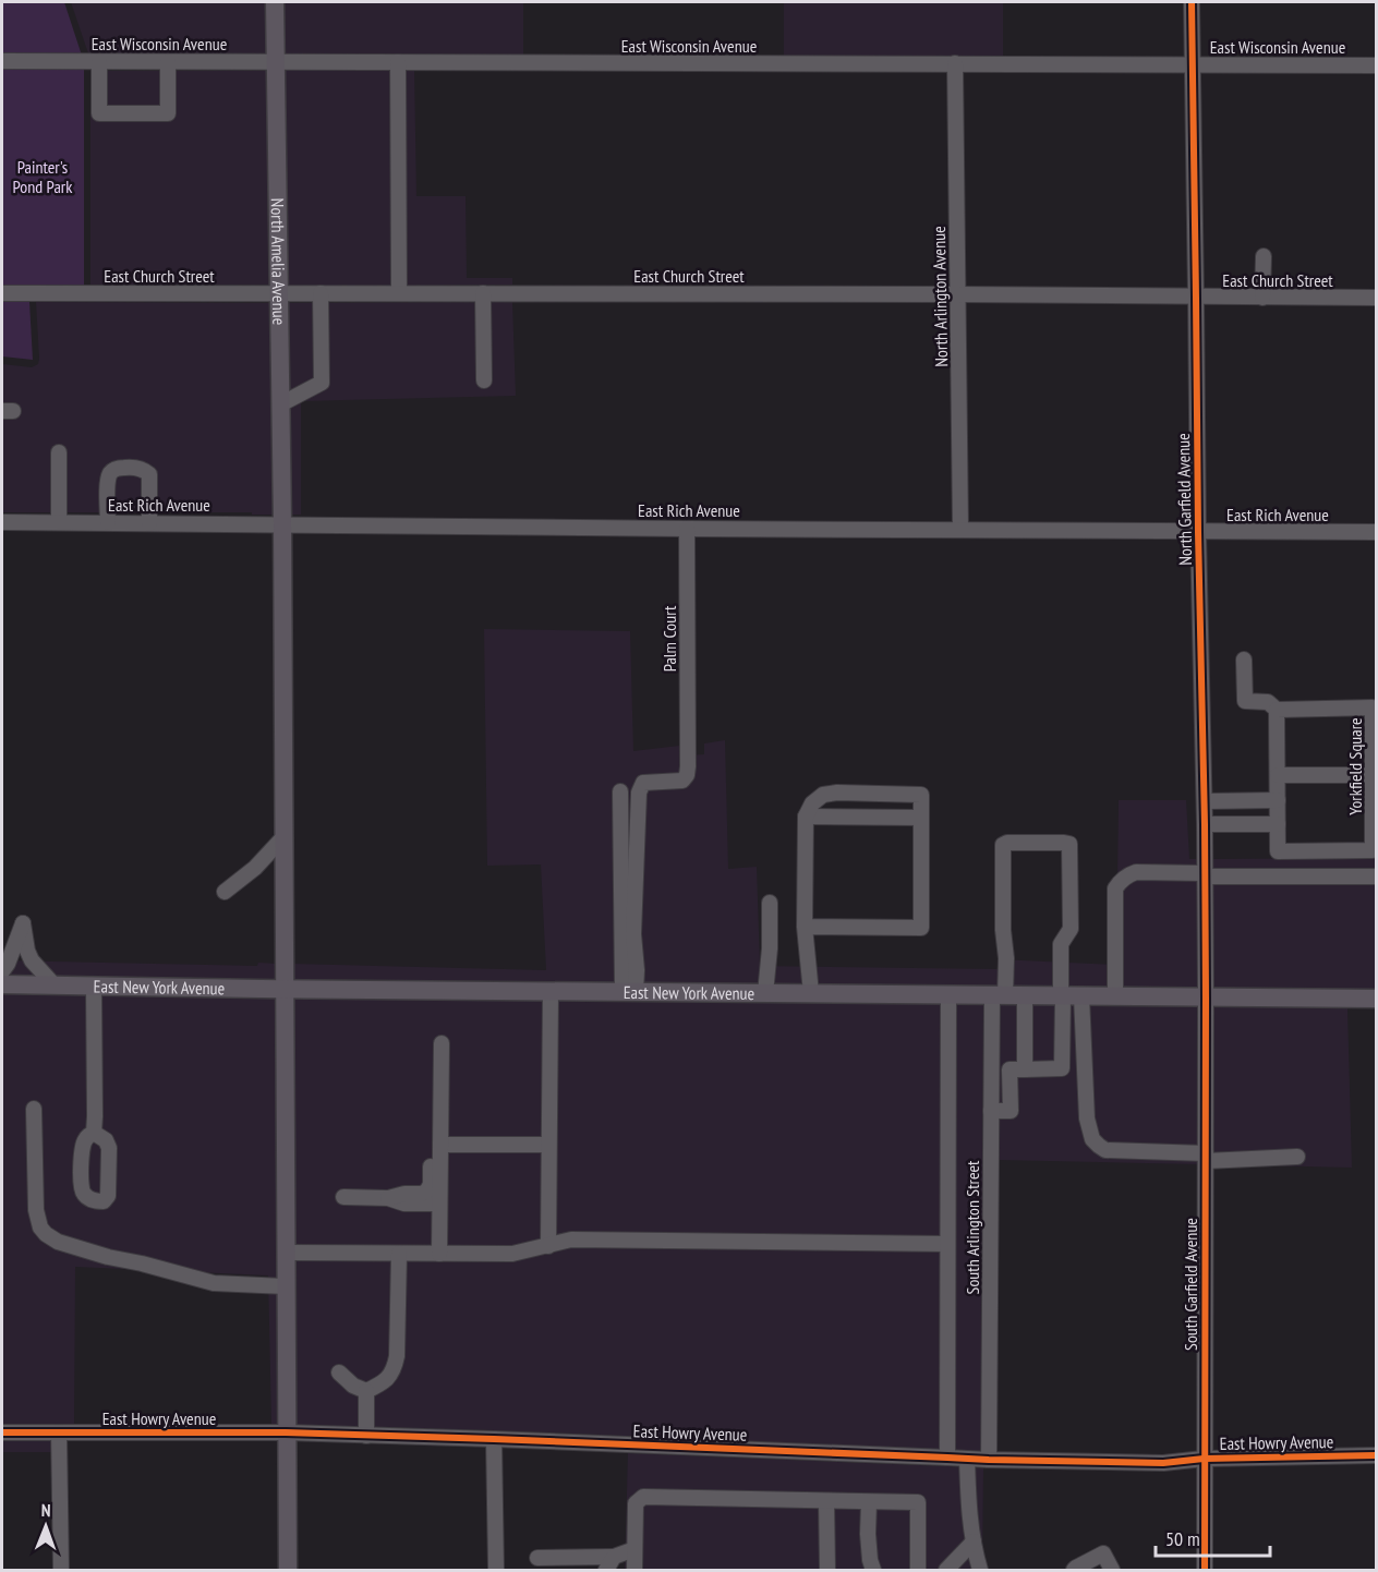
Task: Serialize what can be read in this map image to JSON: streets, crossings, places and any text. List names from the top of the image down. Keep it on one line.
{"streets":{"main road":["North Amelia Avenue","East New York Avenue"],"street":["East Wisconsin Avenue","East Church Street","North Arlington Avenue","North Garfield Avenue","East Rich Avenue","Palm Court","Yorkfield Square","South Arlington Street","South Garfield Avenue","East Howry Avenue"]},"crossings":[["East Wisconsin Avenue","North Amelia Avenue"],["East Wisconsin Avenue","North Arlington Avenue"],["East Wisconsin Avenue","North Garfield Avenue"],["North Amelia Avenue","East Church Street"],["North Amelia Avenue","East Rich Avenue"],["North Amelia Avenue","East New York Avenue"],["North Amelia Avenue","East Howry Avenue"],["East Church Street","North Arlington Avenue"],["East Church Street","North Garfield Avenue"],["North Arlington Avenue","East Rich Avenue"],["North Garfield Avenue","East Rich Avenue"],["North Garfield Avenue","East New York Avenue"],["North Garfield Avenue","South Garfield Avenue"],["East Rich Avenue","Palm Court"],["Palm Court","East New York Avenue"],["East New York Avenue","South Arlington Street"],["East New York Avenue","South Garfield Avenue"],["South Arlington Street","East Howry Avenue"],["South Garfield Avenue","East Howry Avenue"]],"parks":["Painter's Pond Park"],"scale_bar":"50 m","north":"top"}
